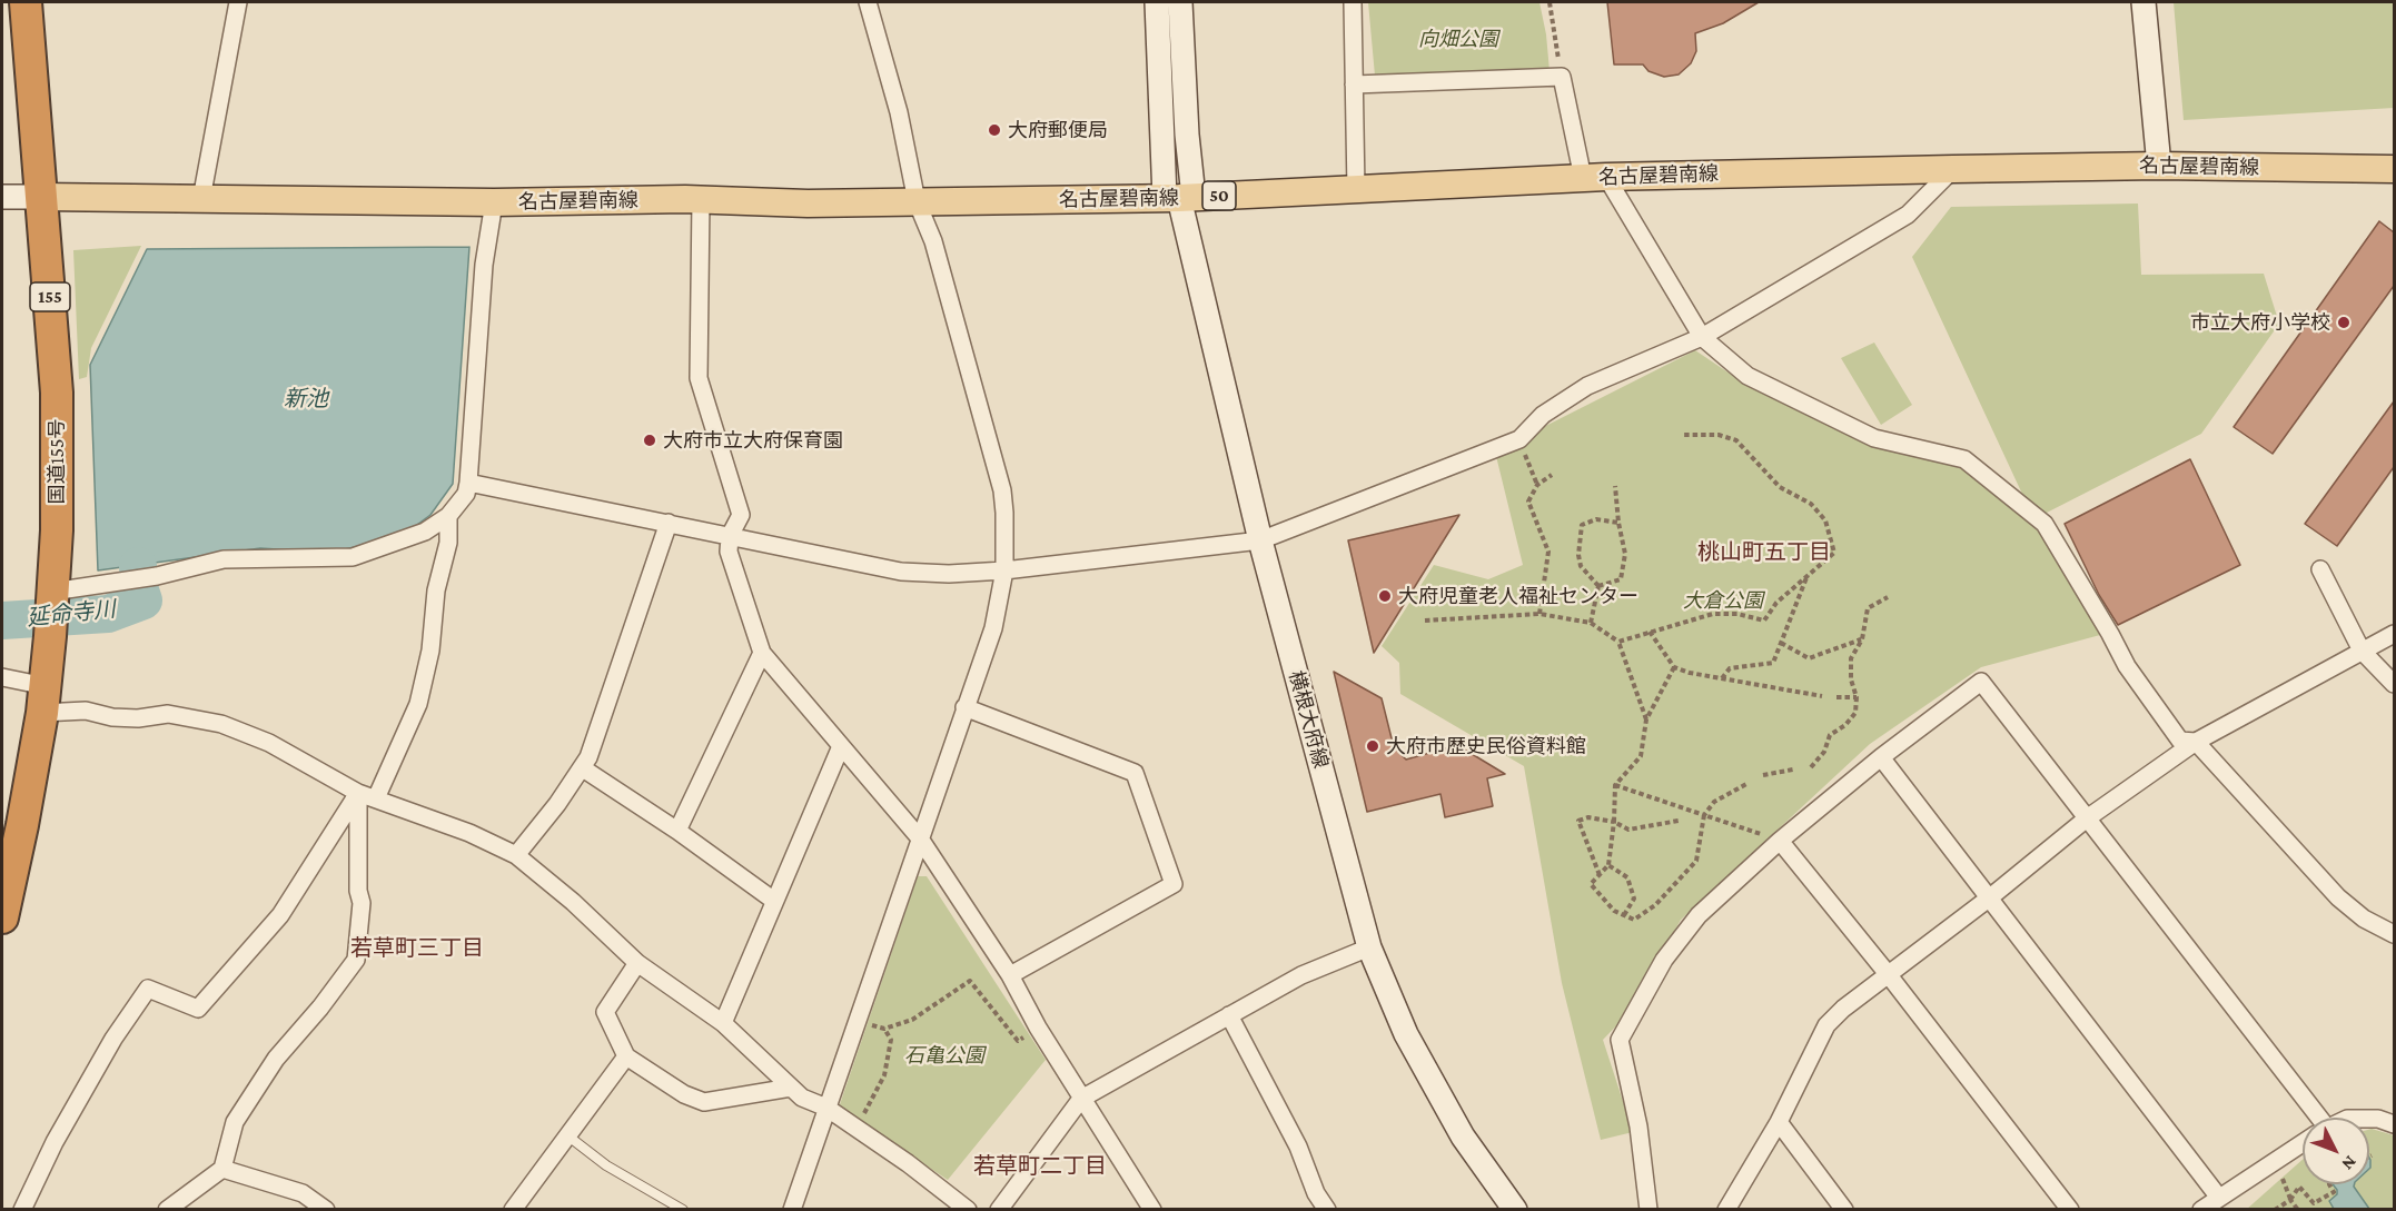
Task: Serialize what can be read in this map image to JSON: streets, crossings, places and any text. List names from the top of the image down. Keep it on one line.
{"streets":{"highway":["155","国道155号"],"main road":["名古屋碧南線","50","横根大府線"]},"crossings":[["名古屋碧南線","国道155号"],["名古屋碧南線","横根大府線"]],"districts":["桃山町五丁目","若草町三丁目","若草町二丁目"],"water":["新池","延命寺川"],"parks":["向畑公園","大倉公園","石亀公園"],"places":["大府郵便局","市立大府小学校","大府市立大府保育園","大府児童老人福祉センター","大府市歴史民俗資料館"],"north":"bottom right"}
